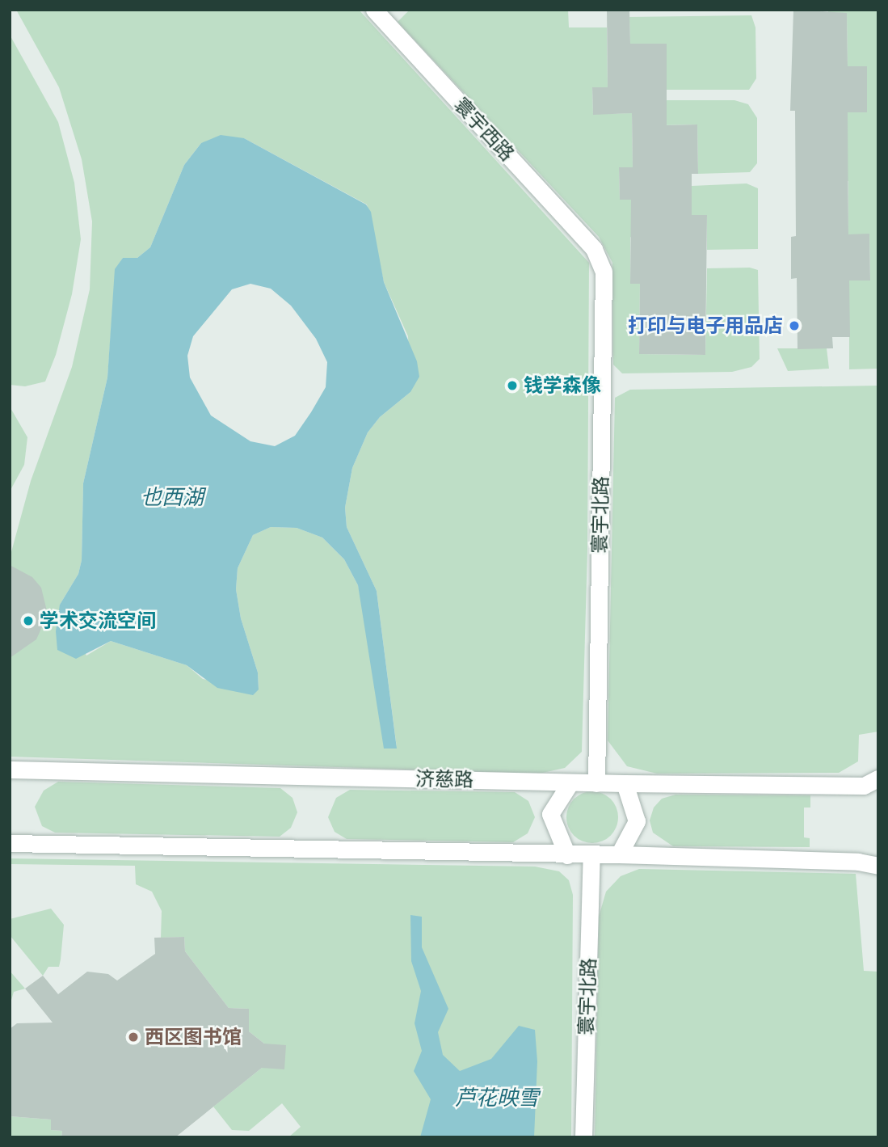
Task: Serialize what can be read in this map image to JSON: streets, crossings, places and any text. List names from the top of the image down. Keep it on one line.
{"streets":{"street":["寰宇西路","寰宇北路","济慈路"]},"crossings":[["寰宇西路","寰宇北路"],["寰宇北路","济慈路"]],"water":["也西湖","芦花映雪"],"places":["打印与电子用品店","钱学森像","学术交流空间","西区图书馆"]}
